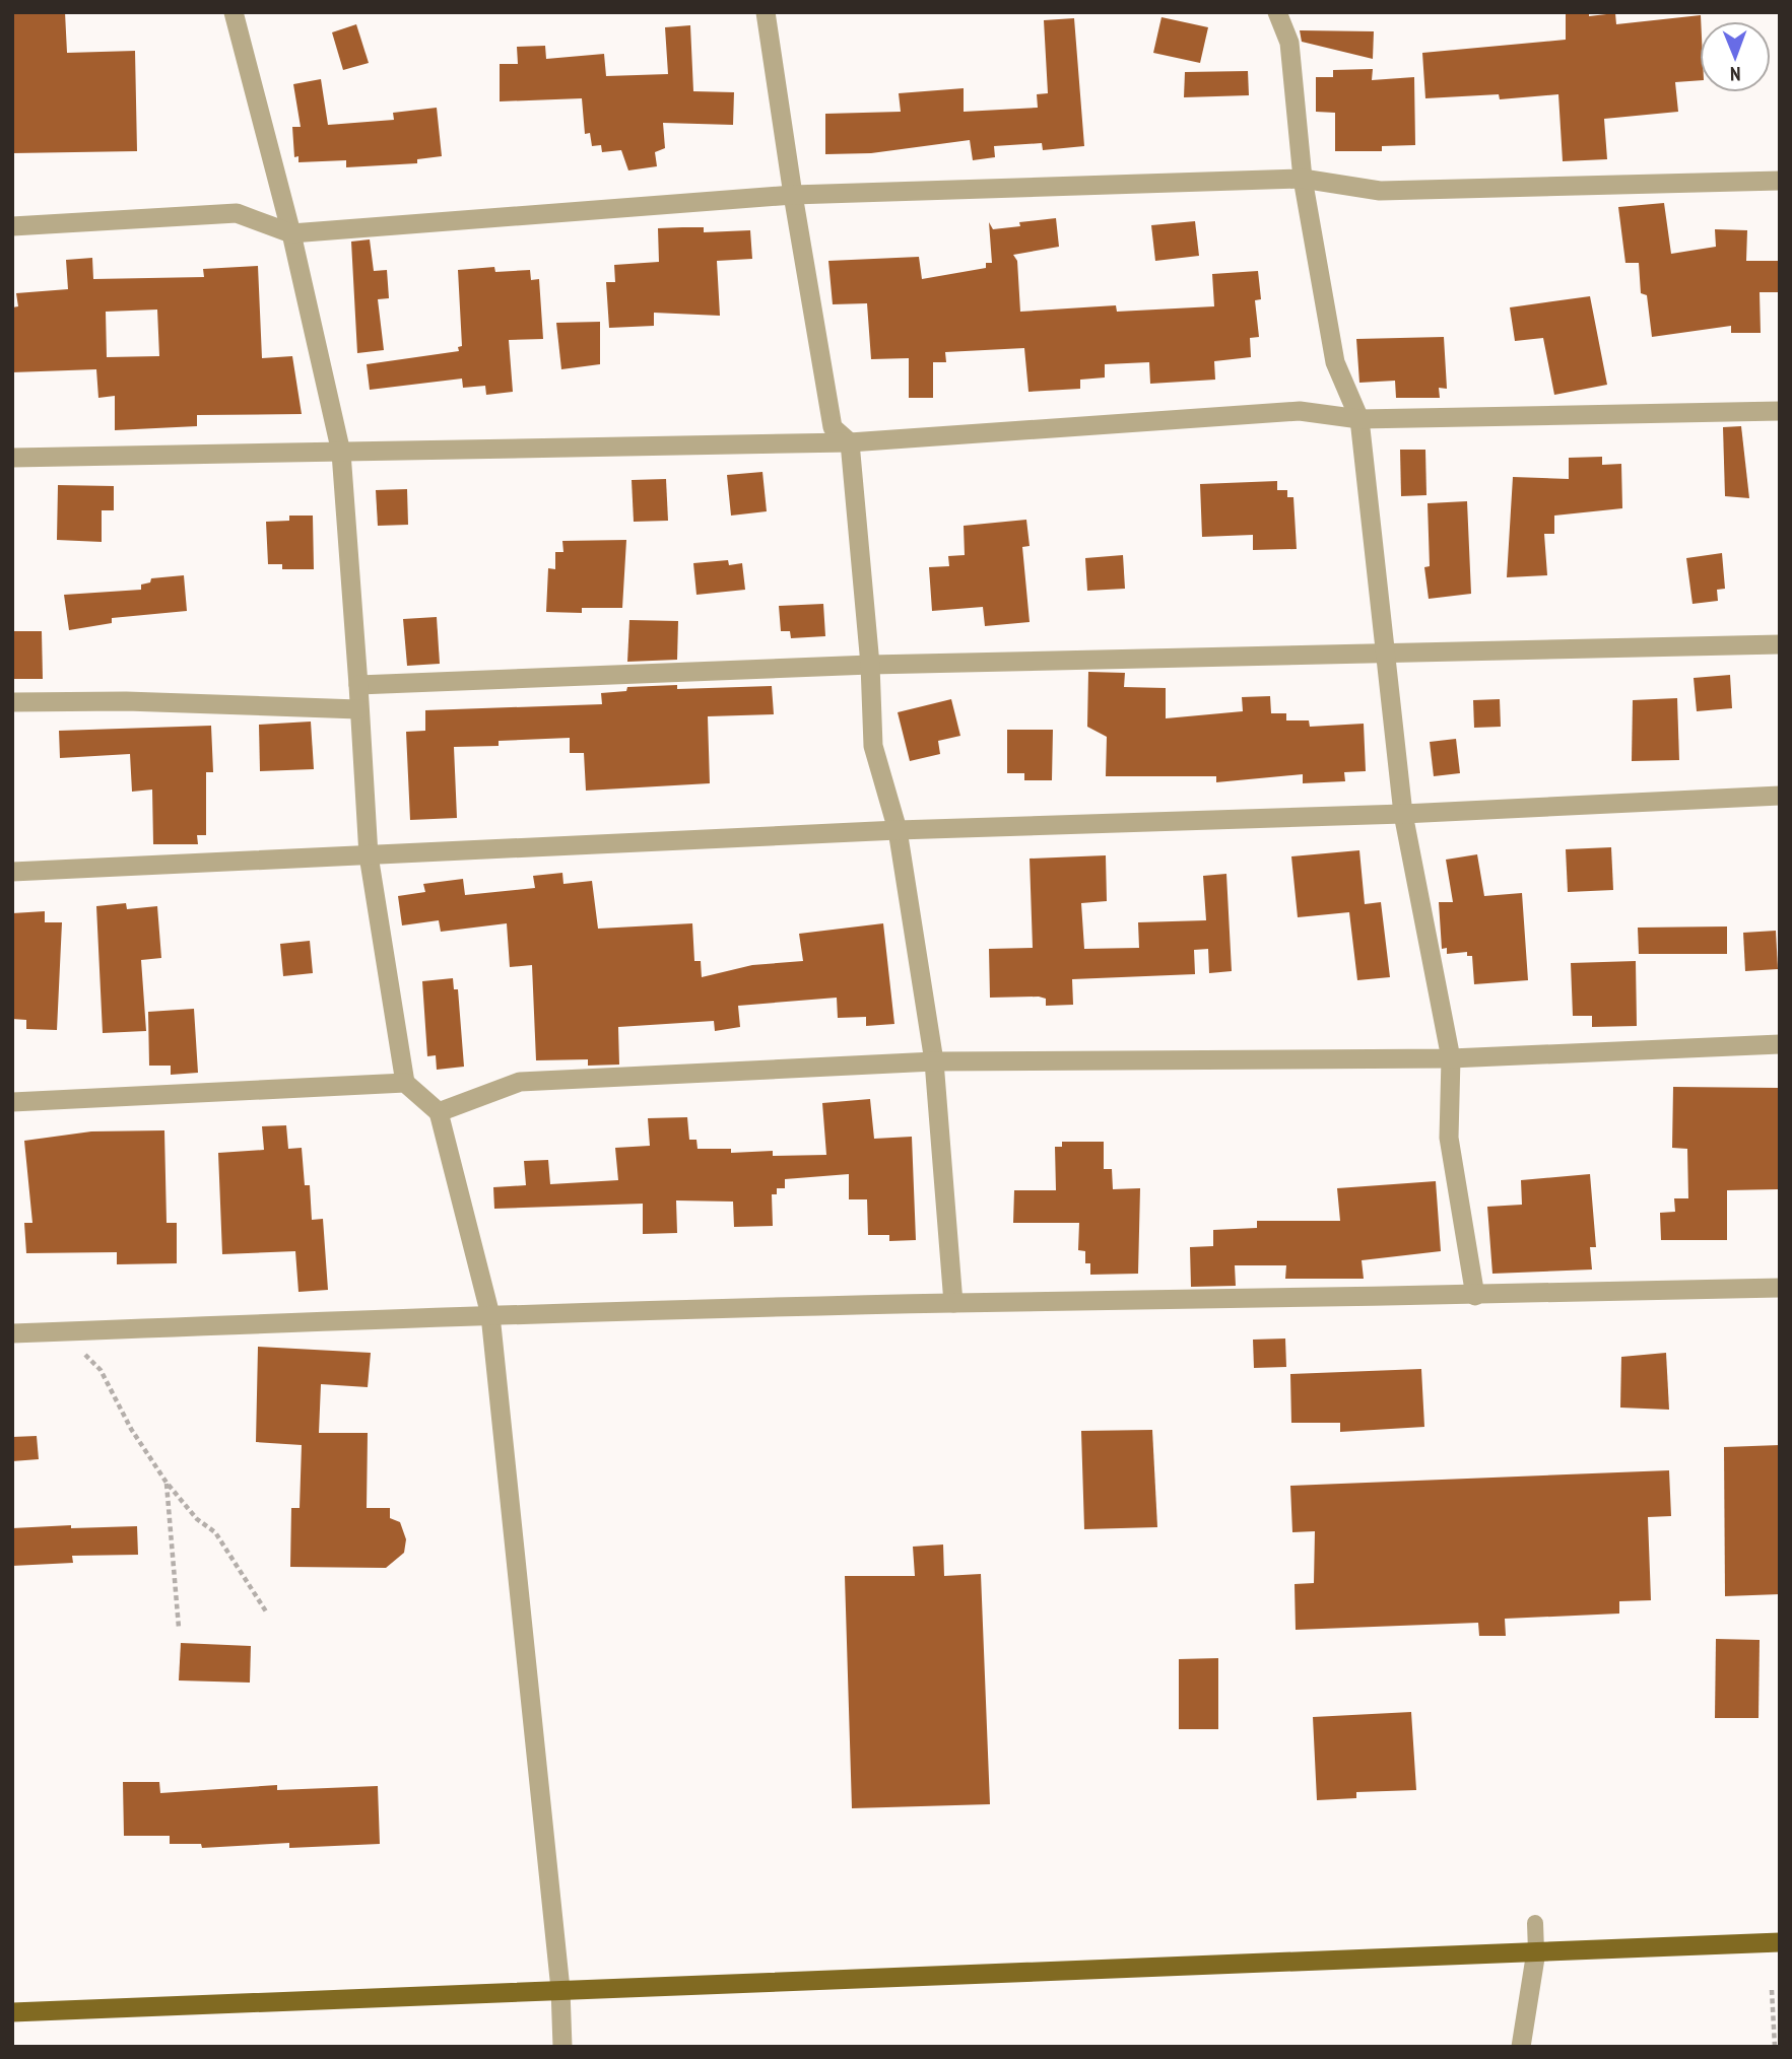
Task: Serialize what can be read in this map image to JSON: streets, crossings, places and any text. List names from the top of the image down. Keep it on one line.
{"north":"bottom"}
